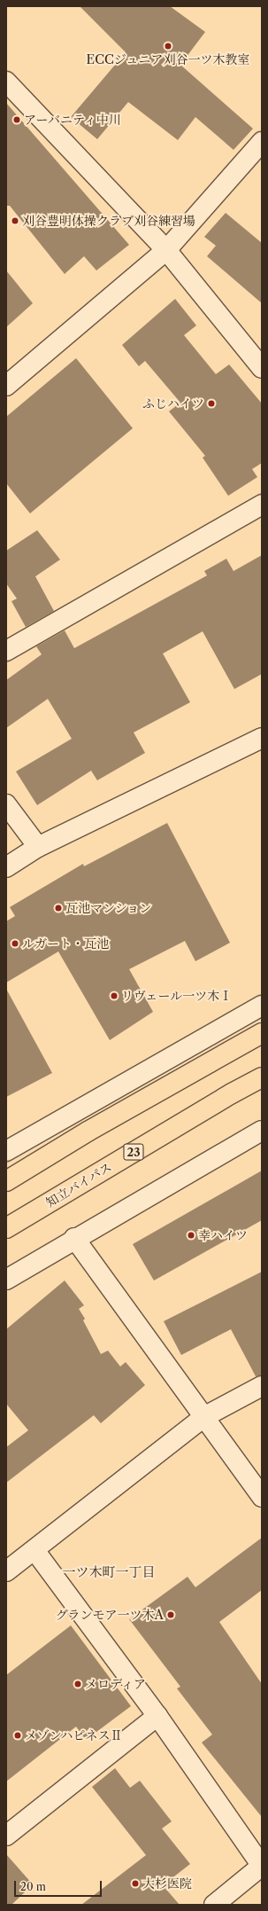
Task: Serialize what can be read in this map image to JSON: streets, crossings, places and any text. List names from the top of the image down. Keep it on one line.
{"streets":{"highway":["23","知立バイパス"]},"districts":["一ツ木町一丁目"],"places":["ECCジュニア刈谷一ツ木教室","アーバニティ中川","刈谷豊明体操クラブ刈谷練習場","ふじハイツ","瓦池マンション","ルガート・瓦池","リヴェール一ツ木Ⅰ","幸ハイツ","グランモア一ツ木A","メロディア","メゾンハピネスⅡ","大杉医院"],"scale_bar":"20 m"}
